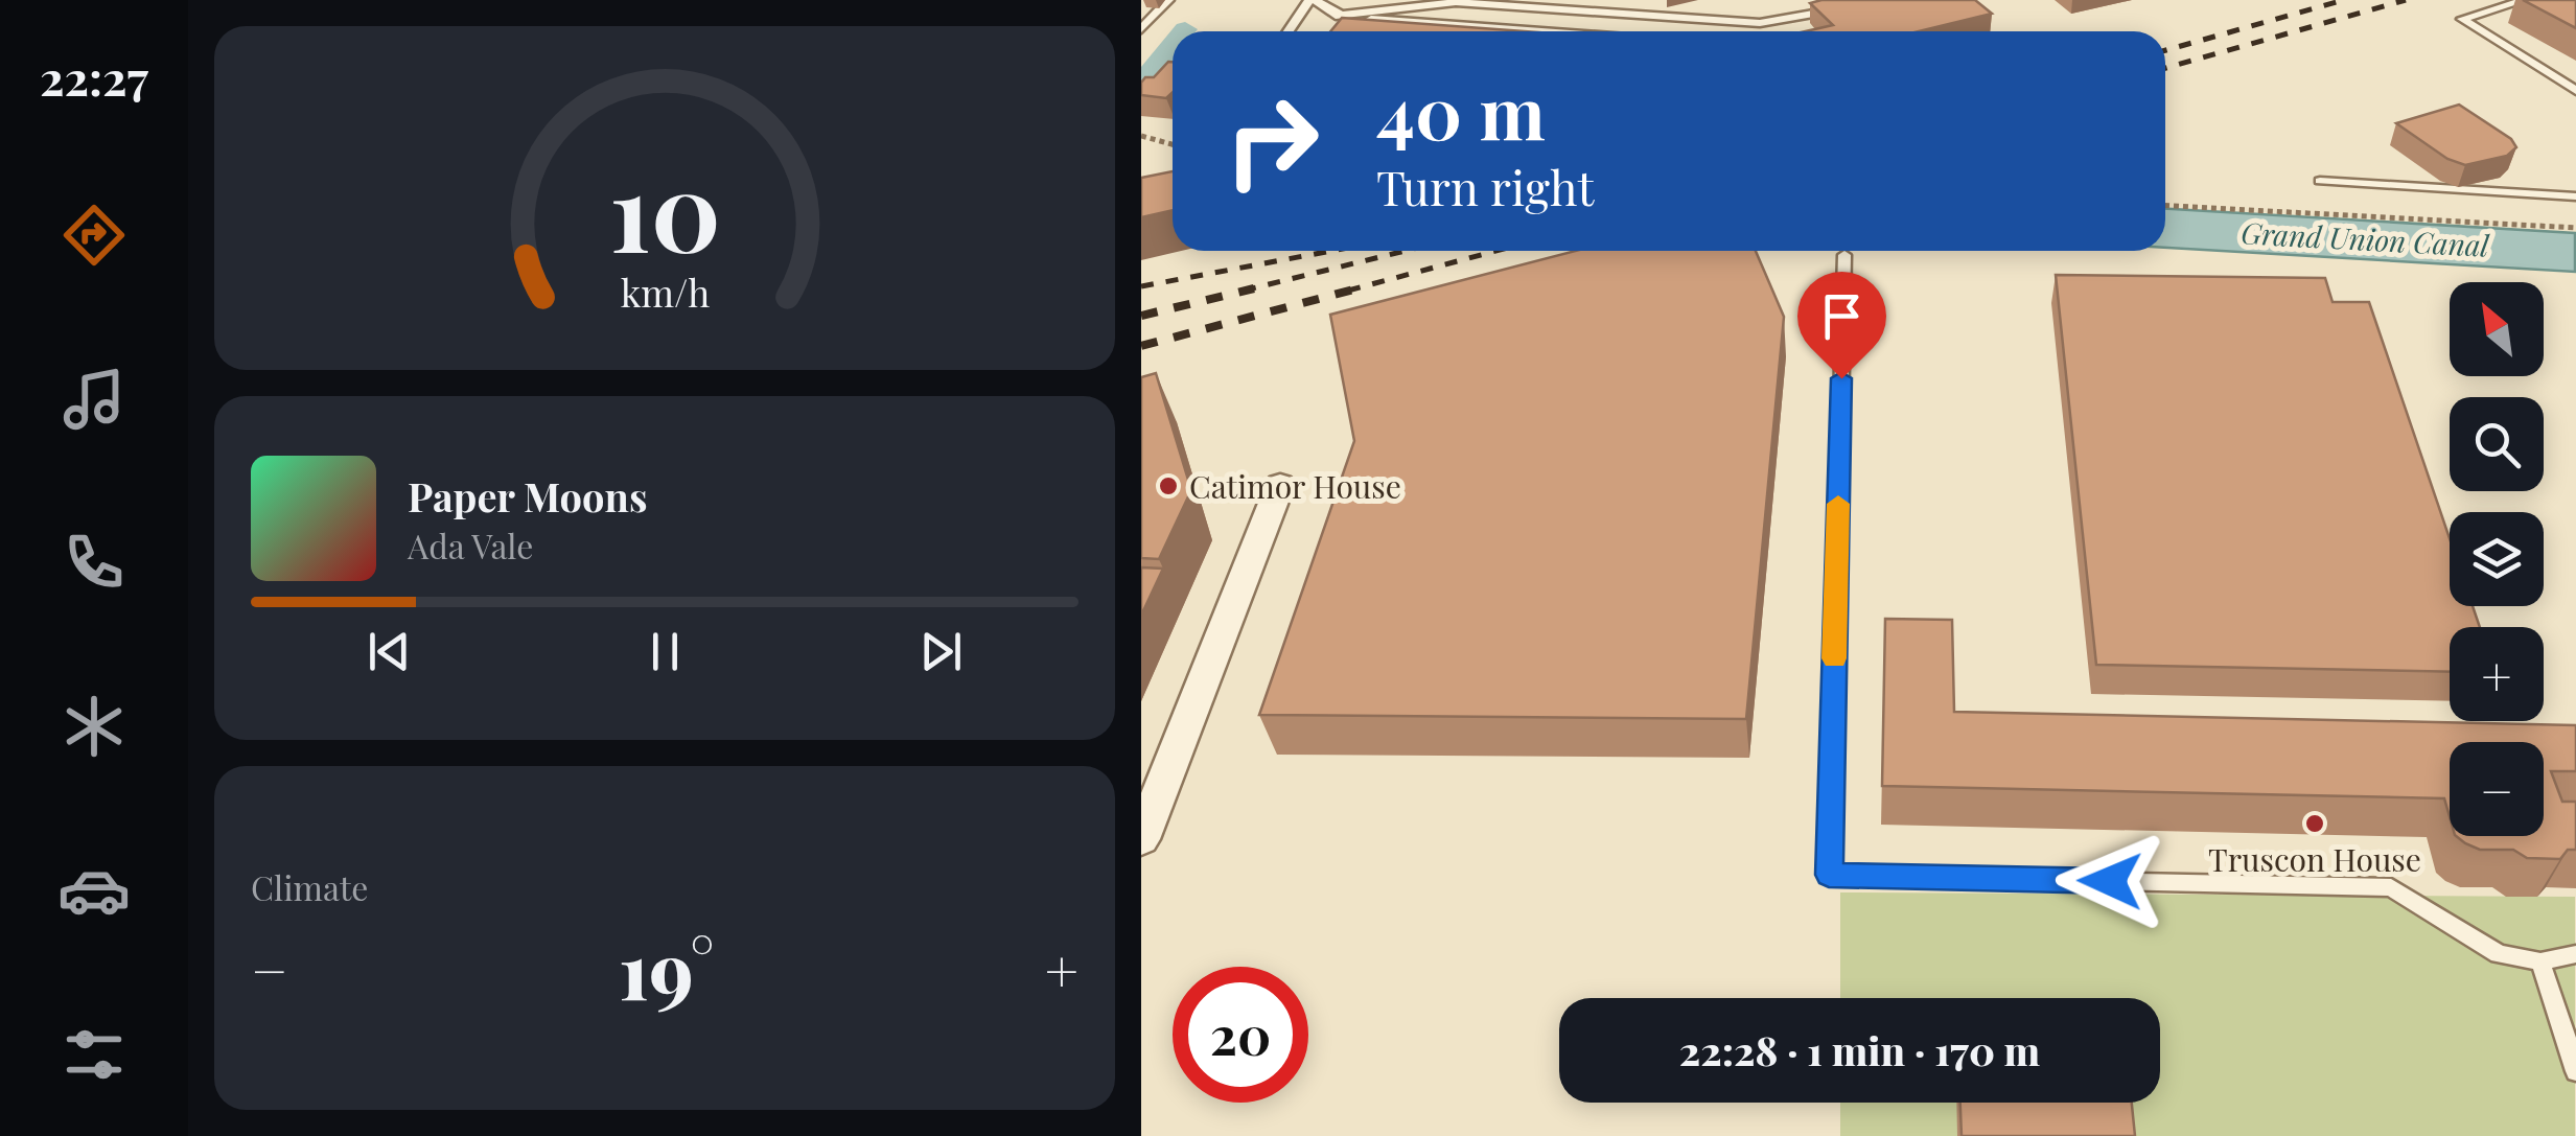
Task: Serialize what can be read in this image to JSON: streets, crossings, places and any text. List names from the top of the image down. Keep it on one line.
{"water":["Grand Union Canal"],"places":["Catimor House","Truscon House"],"north":"top left","page":{"tabs":"22:27","turn":["40 m","Turn right"],"map_buttons":["+","−"],"song":["Paper Moons","Ada Vale"],"tile":"Climate","heat":["−","19°","+"],"limit":"20","trip":"22:28 · 1 min · 170 m","gauge":["10","km/h"]}}
